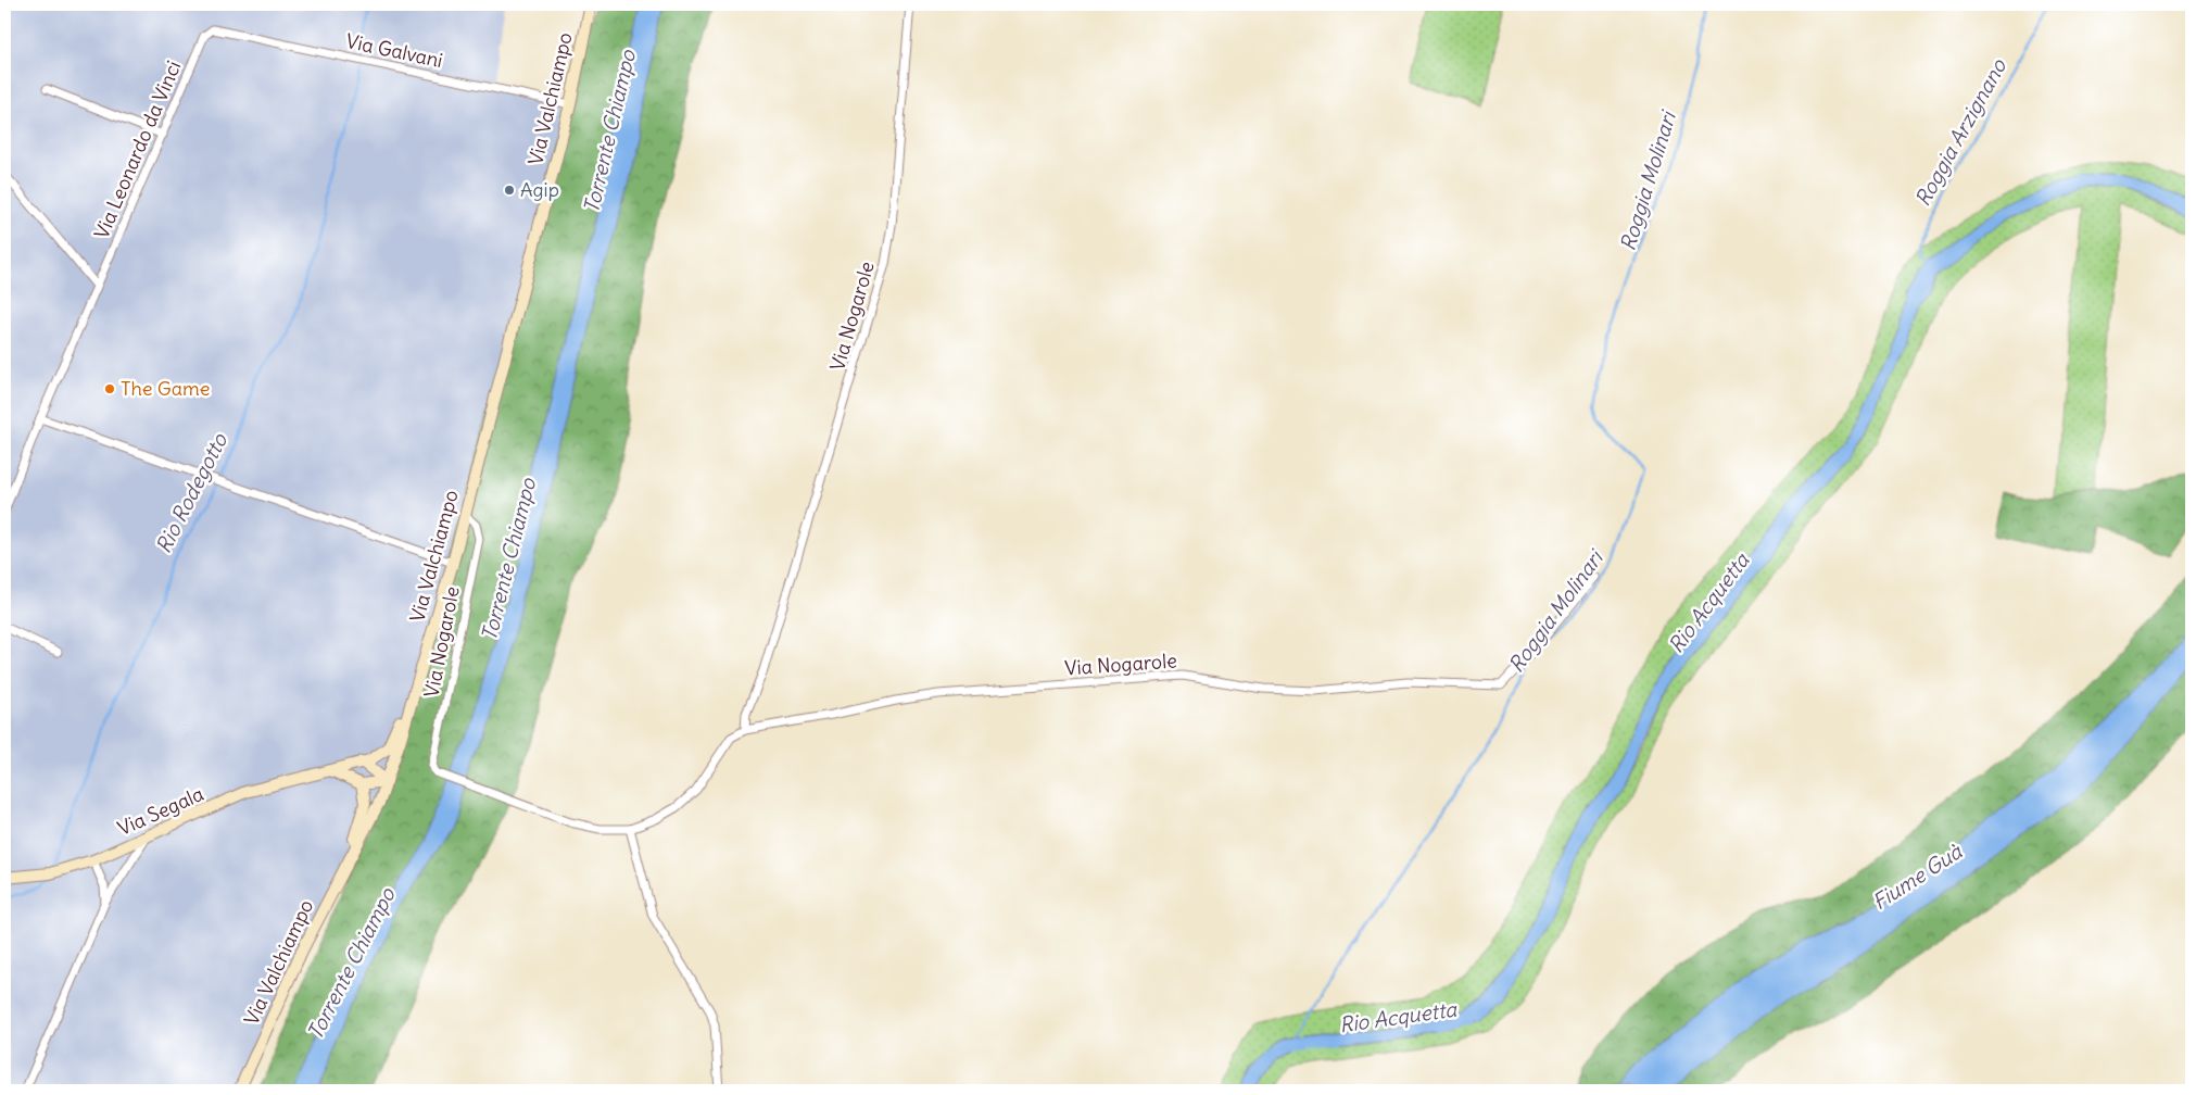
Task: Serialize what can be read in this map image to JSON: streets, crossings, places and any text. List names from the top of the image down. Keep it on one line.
{"streets":{"main road":["Via Valchiampo","Via Segala"],"street":["Via Galvani","Via Leonardo da Vinci","Via Nogarole"]},"crossings":[["Via Galvani","Via Valchiampo"],["Via Galvani","Via Leonardo da Vinci"],["Via Valchiampo","Via Nogarole"],["Via Valchiampo","Via Segala"]],"water":["Torrente Chiampo","Roggia Arzignano","Roggia Molinari","Rio Rodegotto","Rio Acquetta","Fiume Guà"],"places":["Agip","The Game"]}
